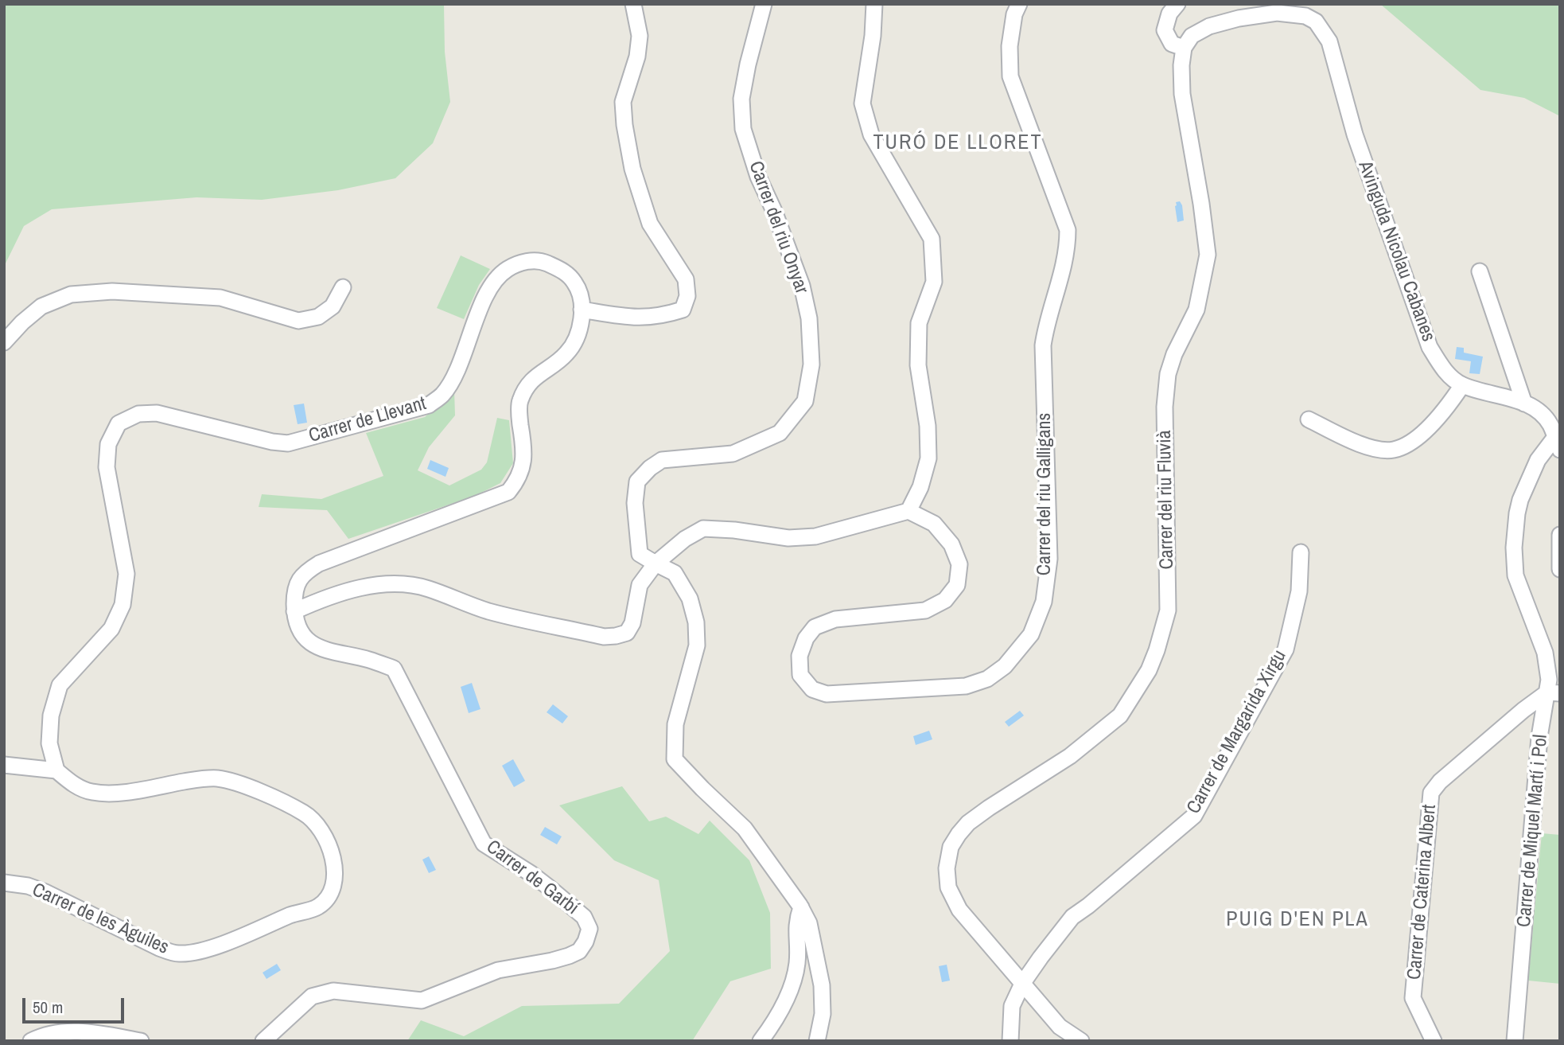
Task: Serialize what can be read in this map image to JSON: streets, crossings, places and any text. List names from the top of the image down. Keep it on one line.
{"streets":{"street":["Carrer del riu Onyar","Avinguda Nicolau Cabanes","Carrer de Llevant","Carrer del riu Galligans","Carrer del riu Fluvià","Carrer de Margarida Xirgu","Carrer de Miquel Martí i Pol","Carrer de Garbí","Carrer de Caterina Albert","Carrer de les Àguiles"]},"crossings":[["Avinguda Nicolau Cabanes","Carrer del riu Fluvià"],["Avinguda Nicolau Cabanes","Carrer de Miquel Martí i Pol"],["Carrer de Llevant","Carrer de Garbí"],["Carrer de Llevant","Carrer de les Àguiles"],["Carrer del riu Fluvià","Carrer de Margarida Xirgu"],["Carrer de Miquel Martí i Pol","Carrer de Caterina Albert"]],"districts":["TURÓ DE LLORET","PUIG D'EN PLA"],"scale_bar":"50 m"}
